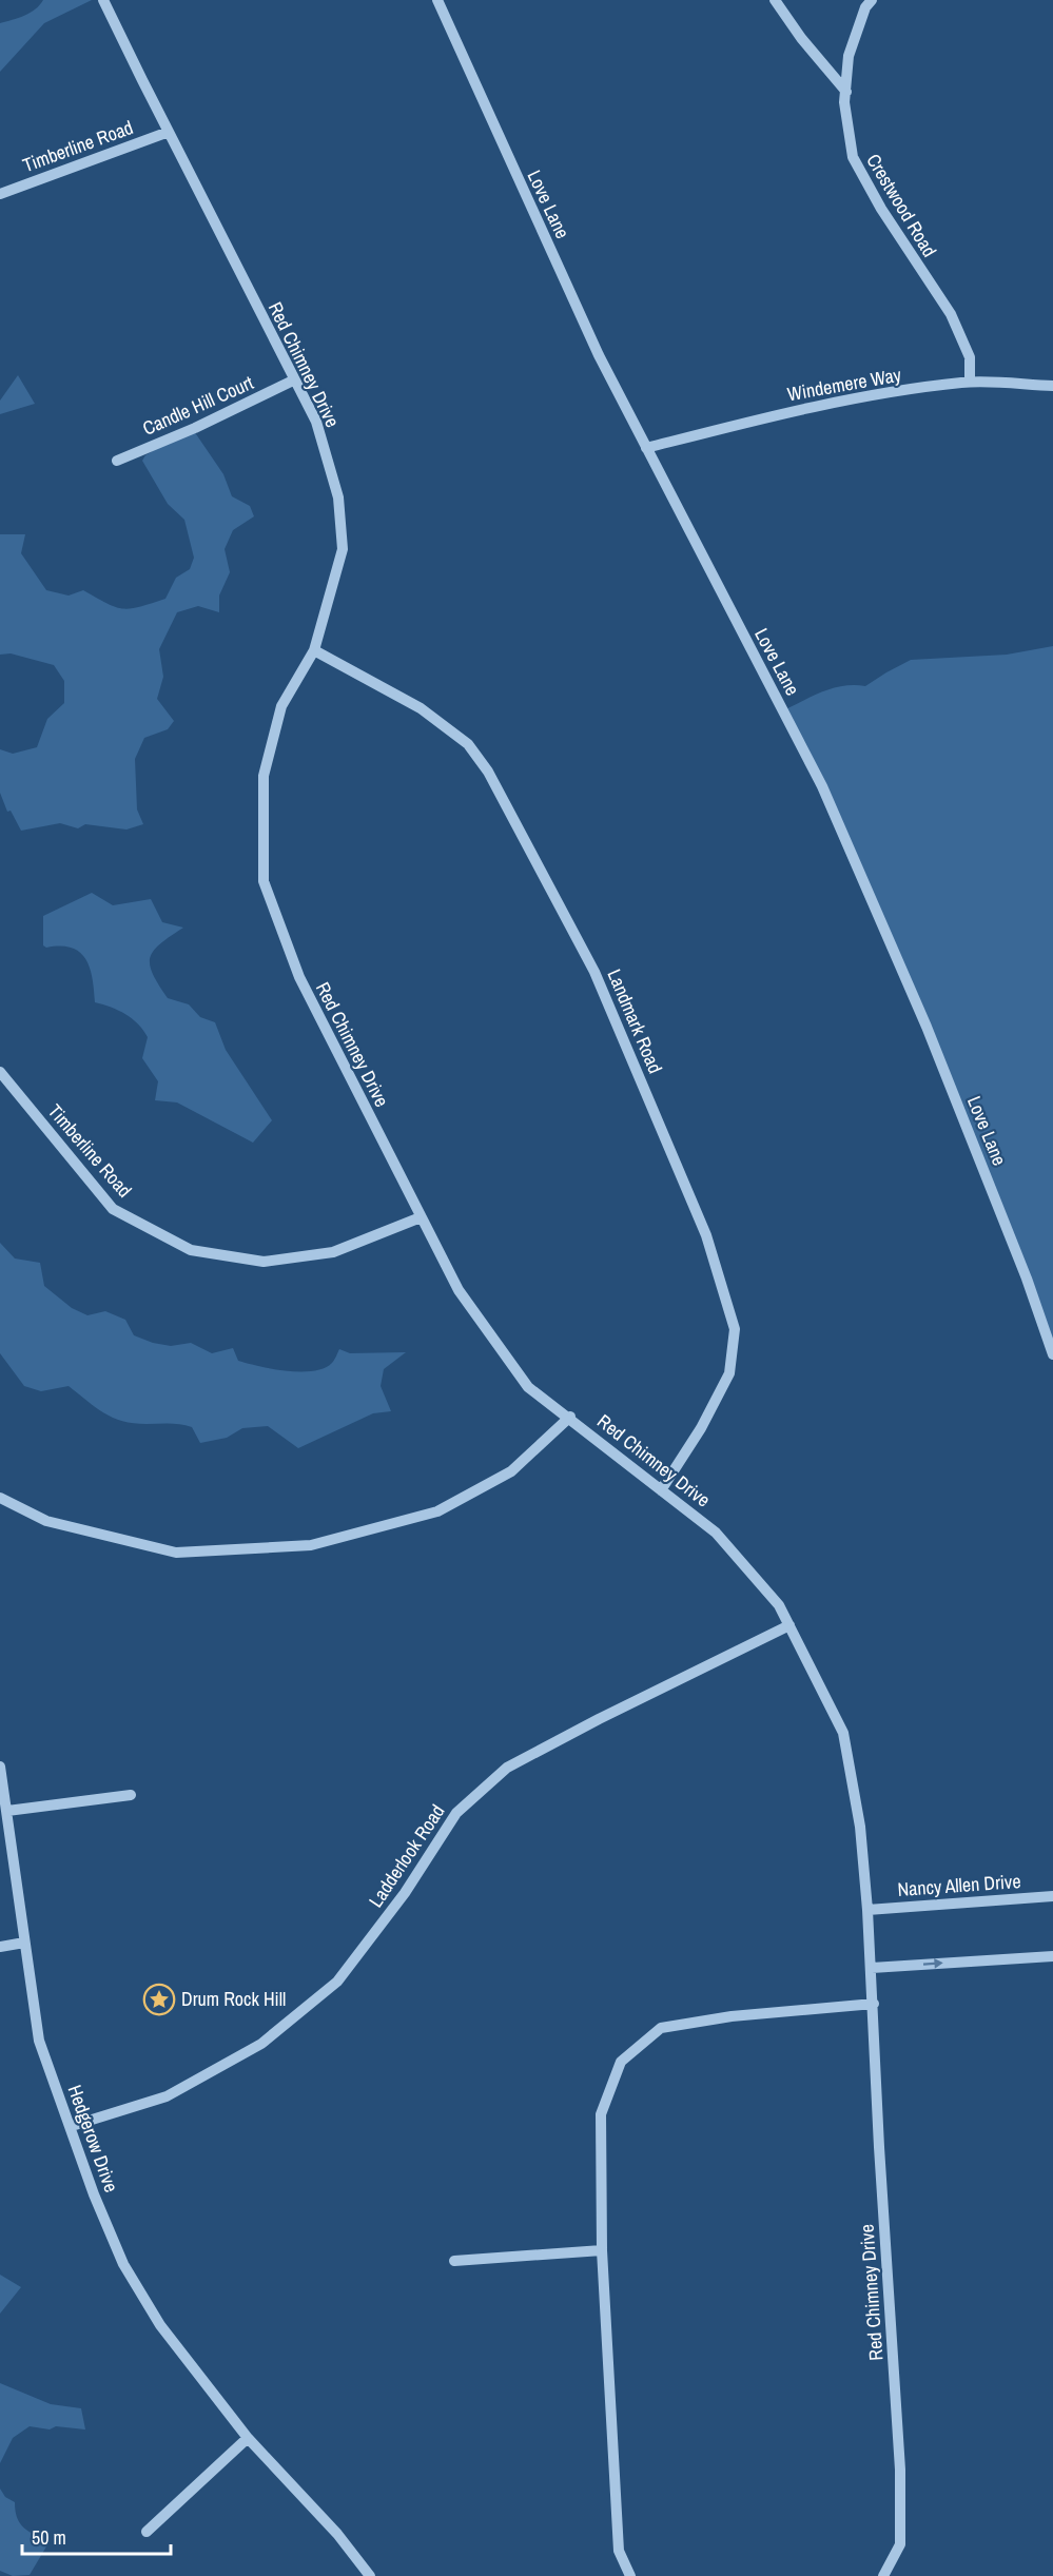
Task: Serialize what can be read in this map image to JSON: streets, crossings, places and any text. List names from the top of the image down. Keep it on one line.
{"streets":{"street":["Timberline Road","Love Lane","Crestwood Road","Red Chimney Drive","Windemere Way","Candle Hill Court","Landmark Road","Ladderlook Road","Nancy Allen Drive","Hedgerow Drive"]},"crossings":[["Timberline Road","Red Chimney Drive"],["Love Lane","Windemere Way"],["Crestwood Road","Windemere Way"],["Red Chimney Drive","Candle Hill Court"],["Red Chimney Drive","Landmark Road"],["Red Chimney Drive","Ladderlook Road"],["Red Chimney Drive","Nancy Allen Drive"],["Ladderlook Road","Hedgerow Drive"]],"places":{"place":["Drum Rock Hill"]},"scale_bar":"50 m"}
